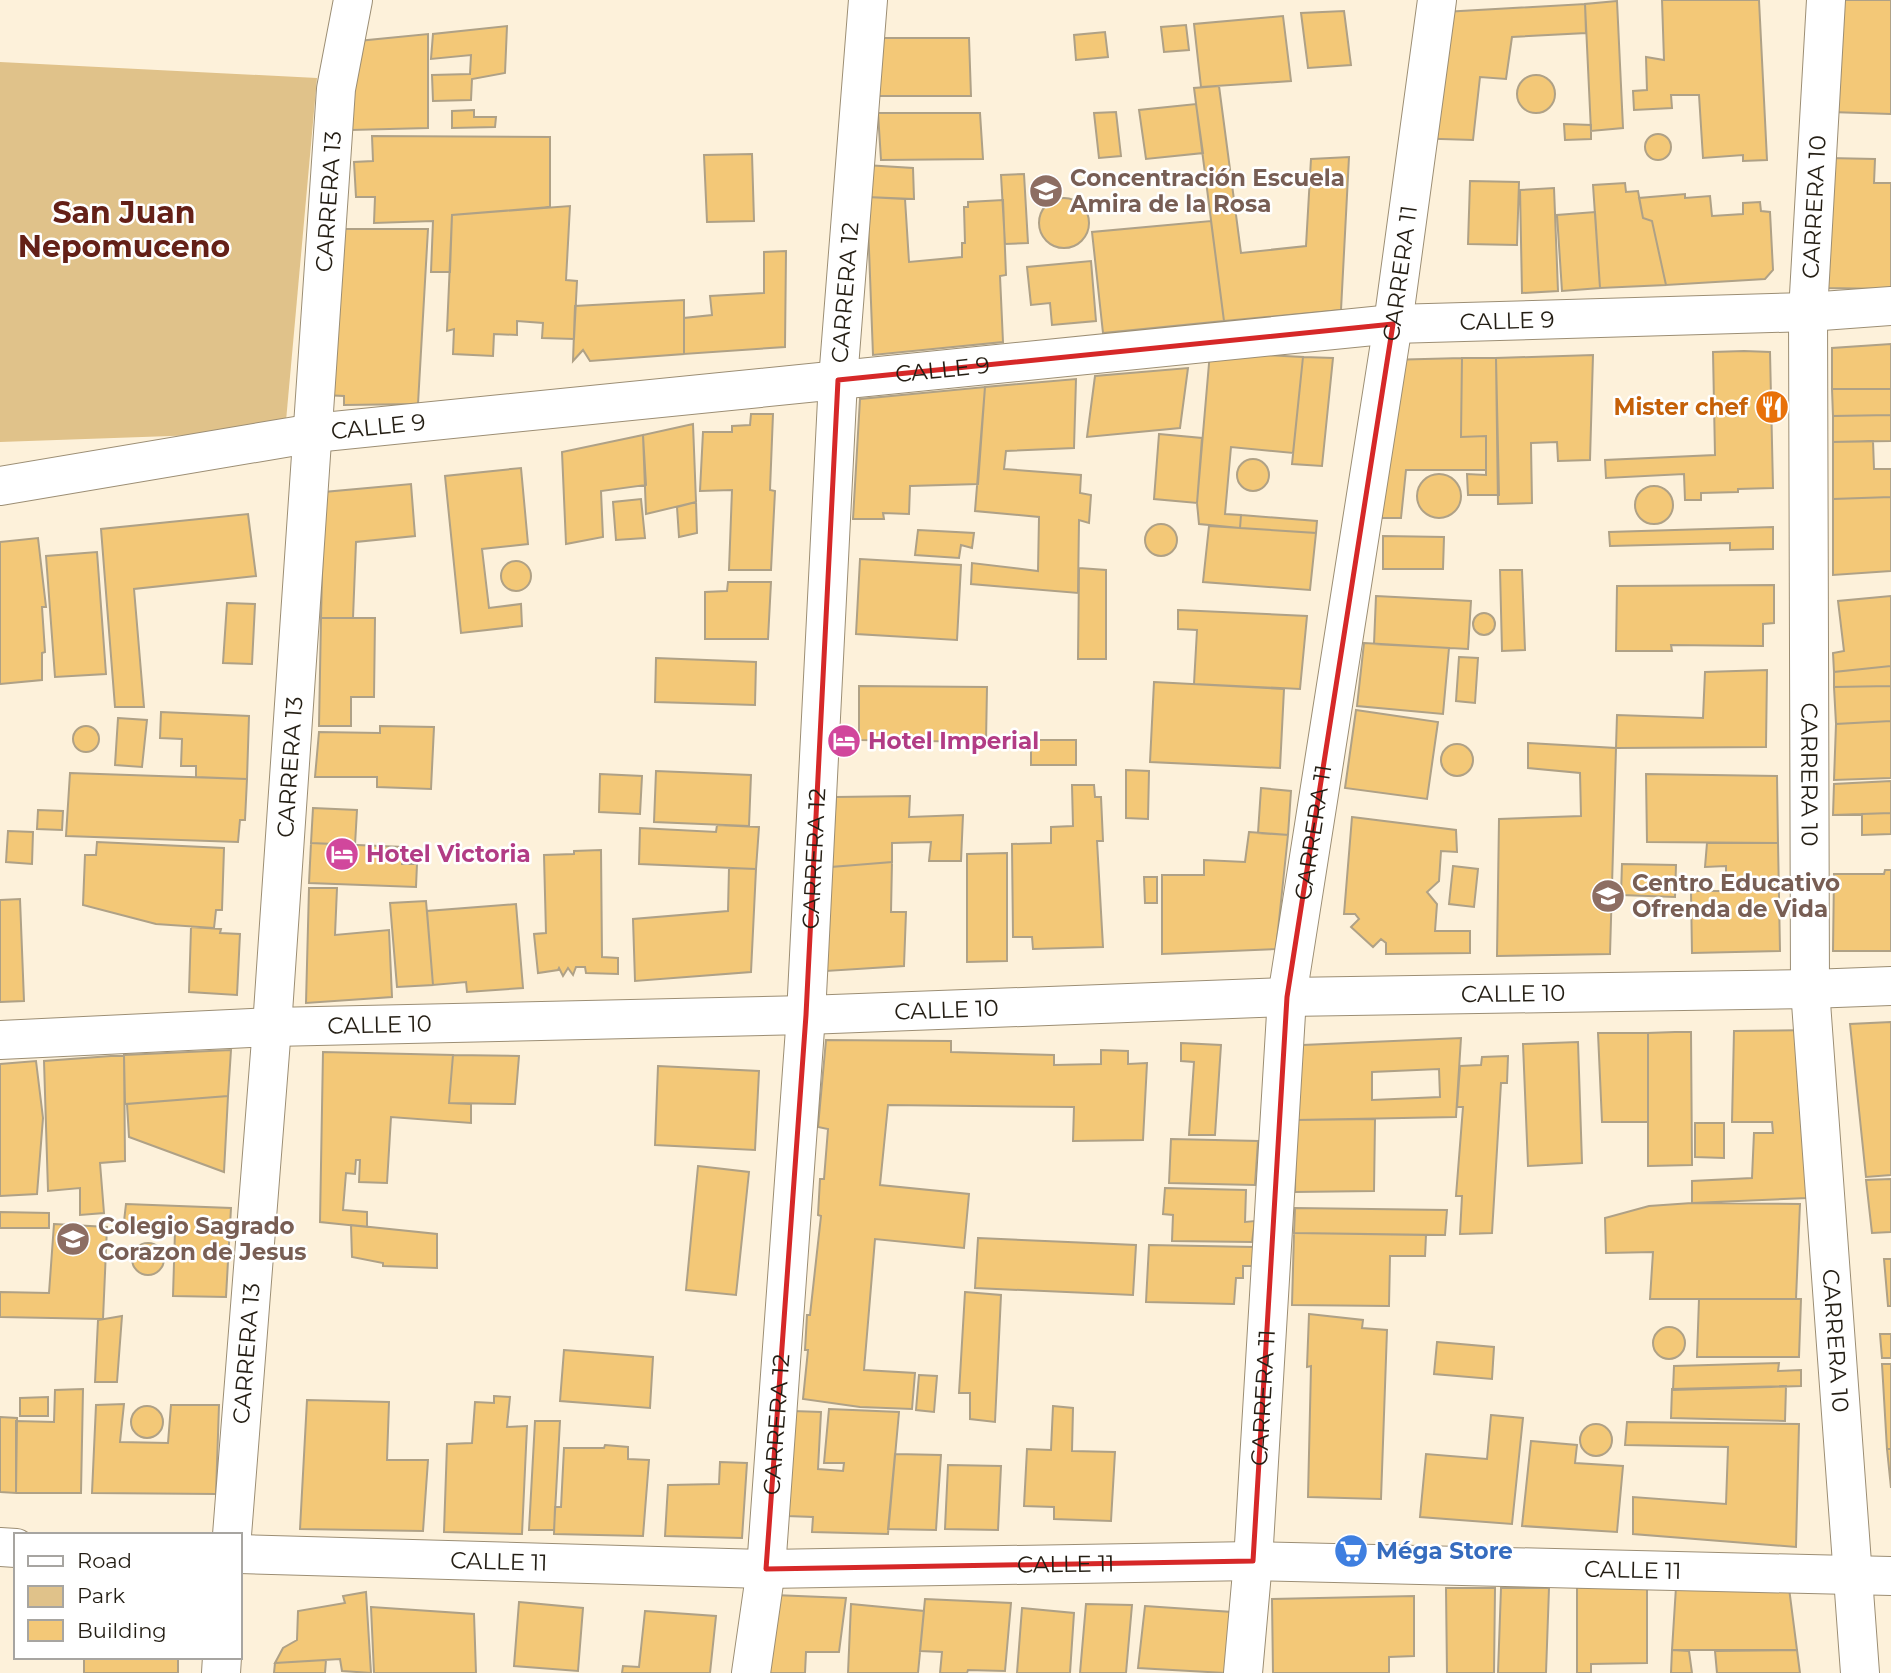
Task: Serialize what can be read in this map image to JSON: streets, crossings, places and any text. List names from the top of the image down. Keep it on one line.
{"streets":{"street":["CARRERA 13","CARRERA 10","CARRERA 11","CARRERA 12","CALLE 9","CALLE 10","CALLE 11"]},"crossings":[["CARRERA 13","CALLE 9"],["CARRERA 13","CALLE 10"],["CARRERA 10","CALLE 9"],["CARRERA 10","CALLE 10"],["CARRERA 10","CALLE 11"],["CARRERA 11","CALLE 9"],["CARRERA 11","CALLE 10"],["CARRERA 11","CALLE 11"],["CARRERA 12","CALLE 9"],["CARRERA 12","CALLE 10"],["CARRERA 12","CALLE 11"]],"districts":["San Juan Nepomuceno"],"places":{"school or university":["Concentración Escuela Amira de la Rosa","Centro Educativo Ofrenda de Vida","Colegio Sagrado Corazon de Jesus"],"restaurant":["Mister chef"],"hotel":["Hotel Imperial","Hotel Victoria"],"supermarket":["Méga Store"]},"legend":["Road","Park","Building"]}
